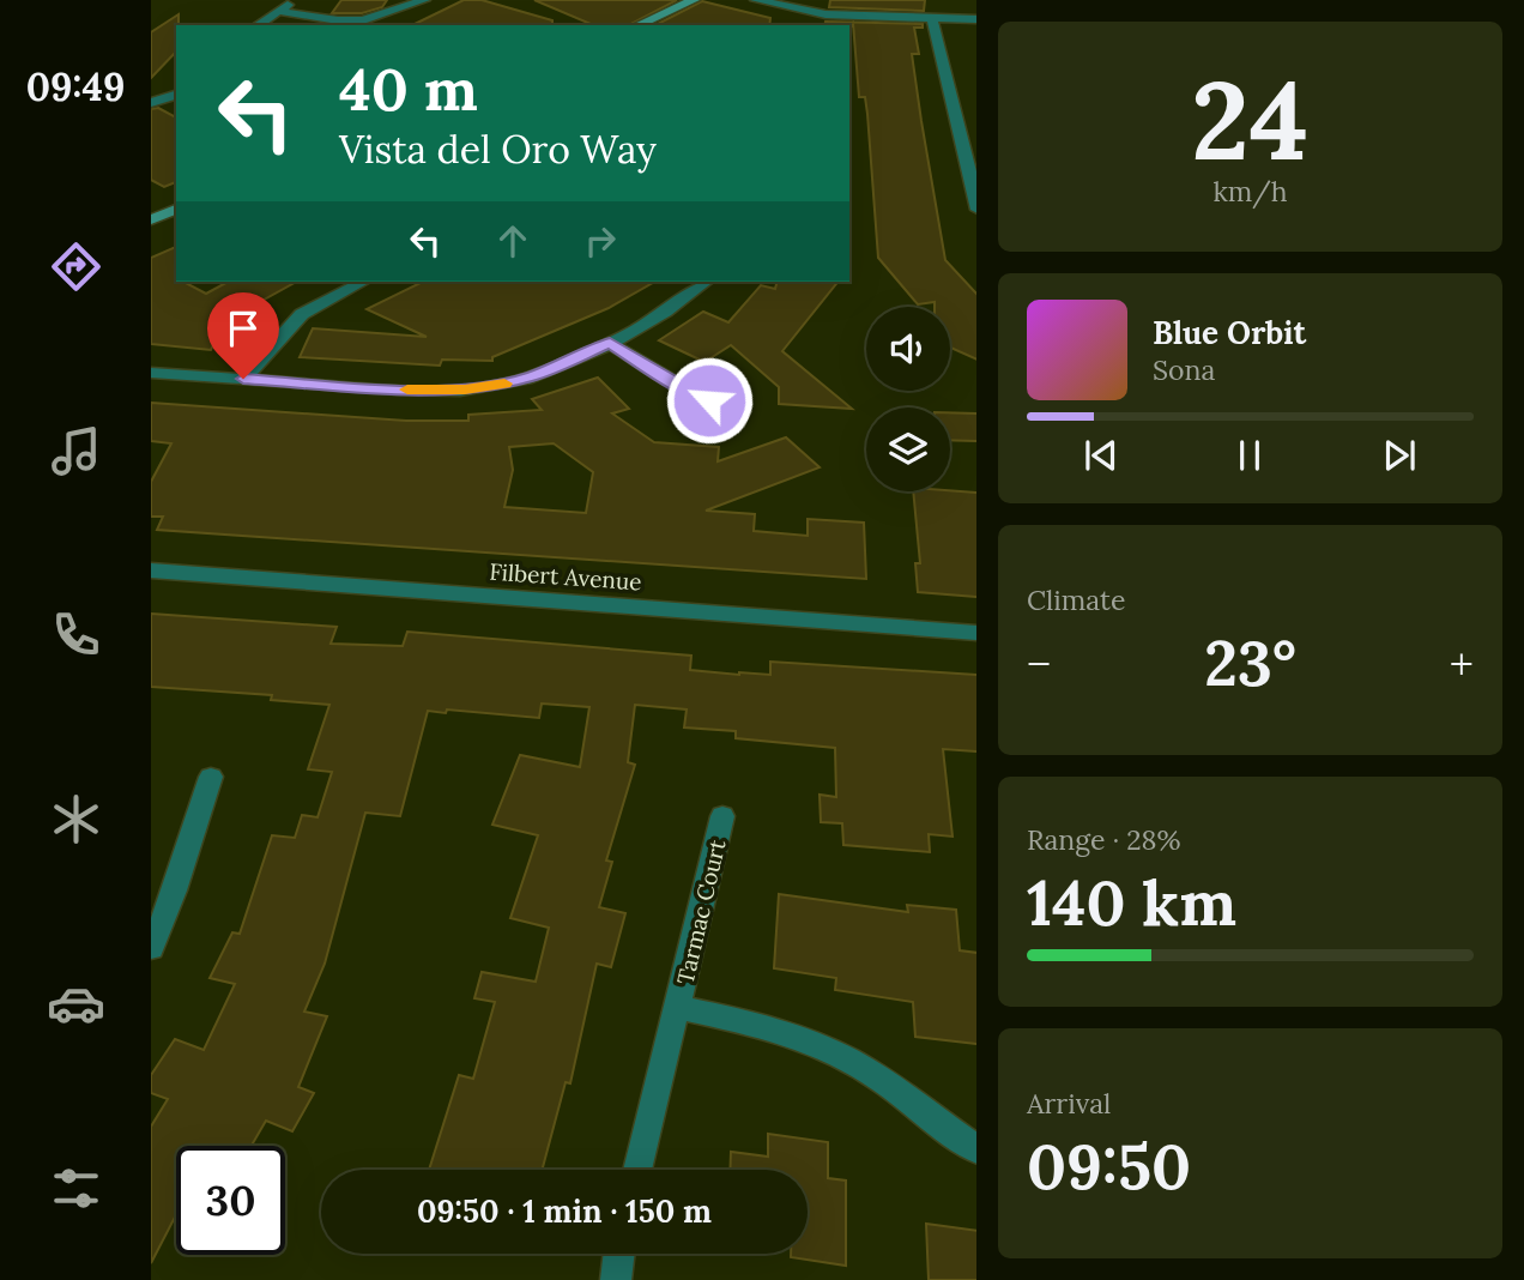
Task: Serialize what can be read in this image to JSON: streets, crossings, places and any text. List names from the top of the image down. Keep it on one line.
{"streets":{"street":["Filbert Avenue","Tarmac Court"]},"page":{"tabs":"09:49","tile":[["24","km/h"],"Climate",["Range · 28%","140 km"],["Arrival","09:50"]],"turn":["40 m","Vista del Oro Way"],"song":["Blue Orbit","Sona"],"heat":["−","23°","+"],"limit":"30","trip":"09:50 · 1 min · 150 m"}}
